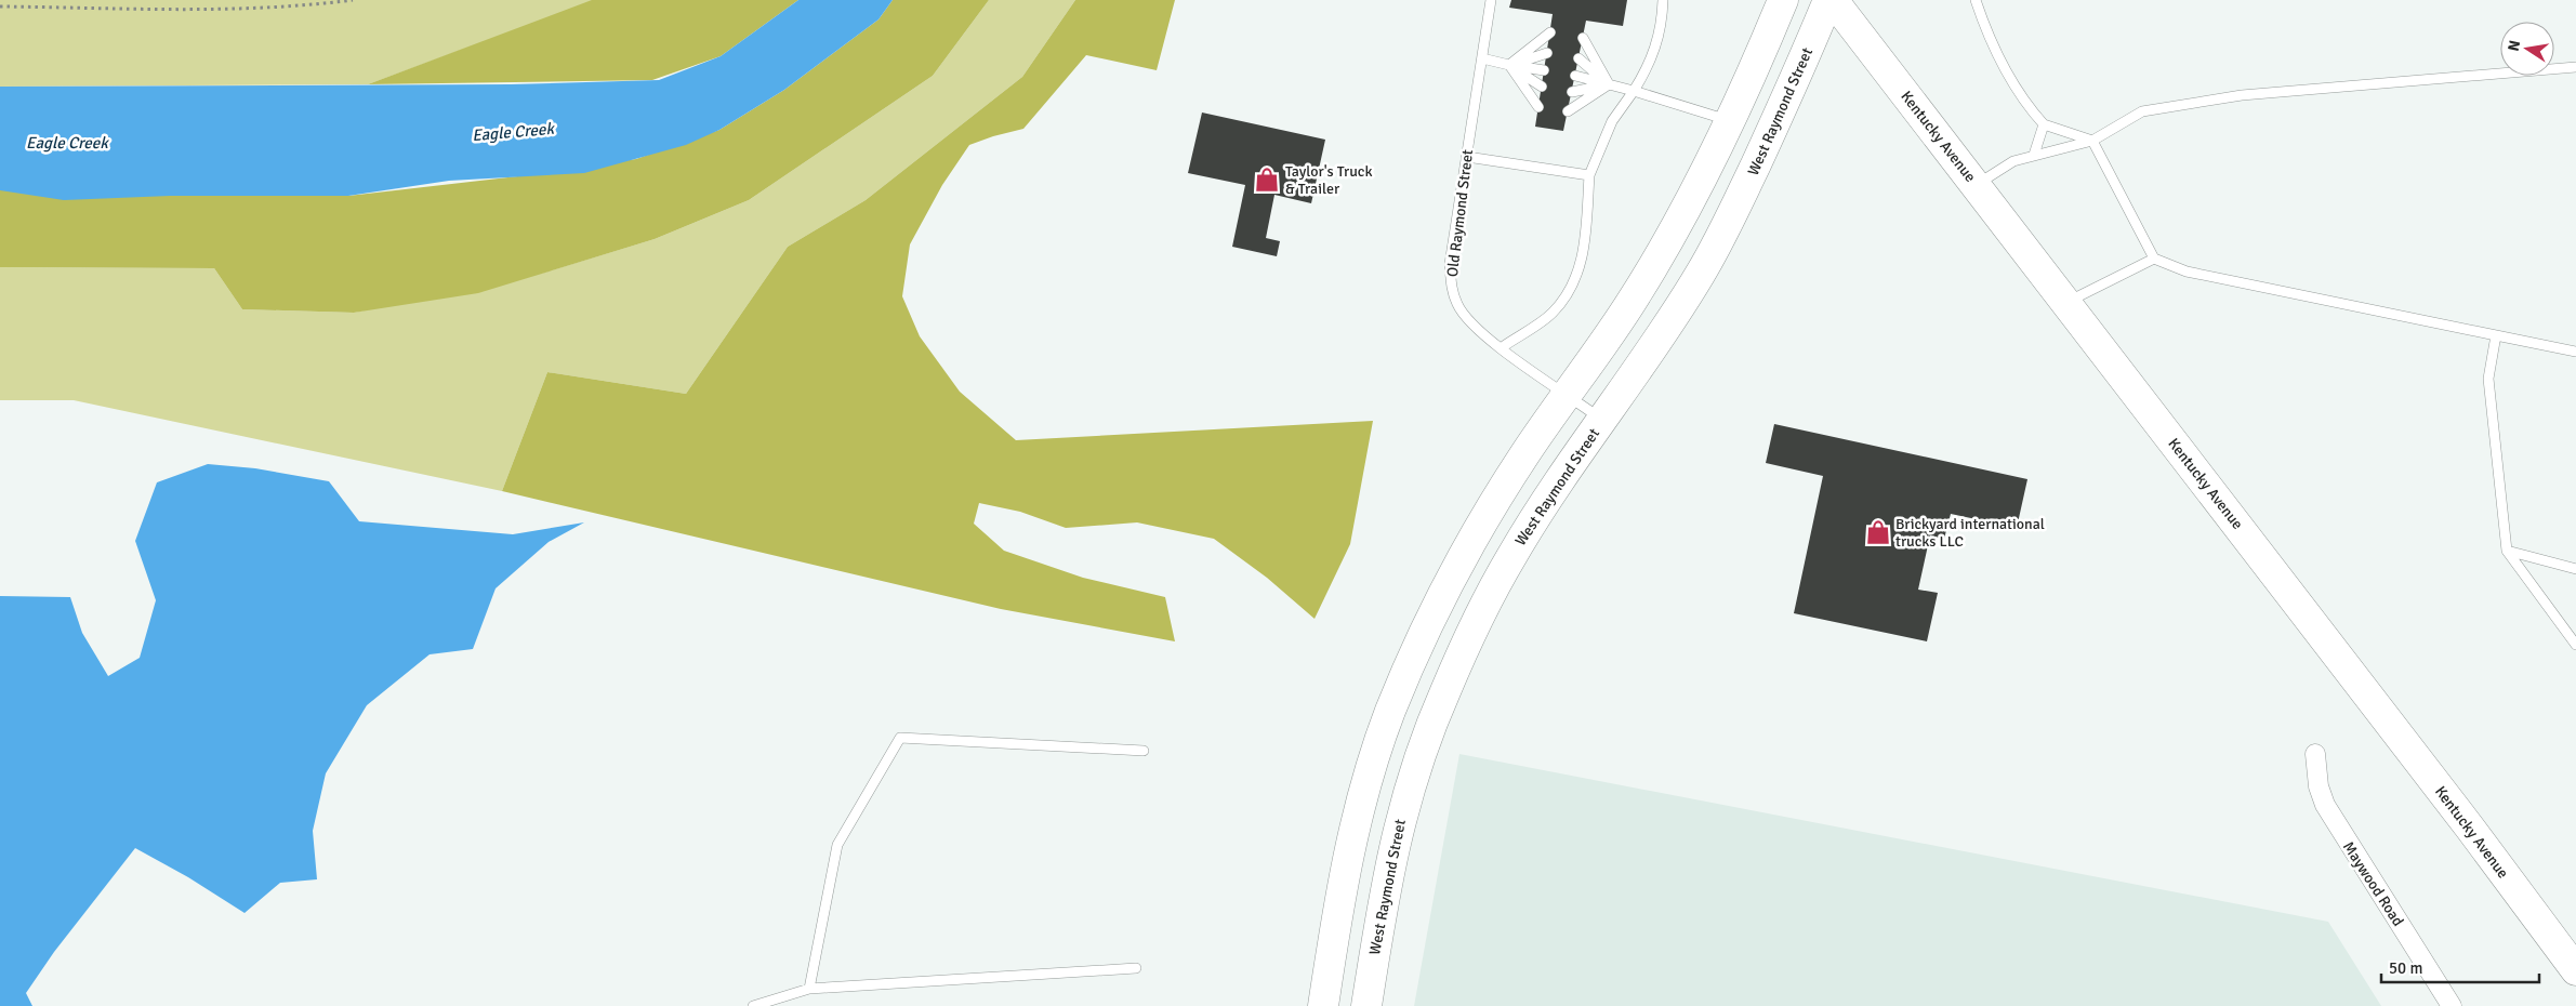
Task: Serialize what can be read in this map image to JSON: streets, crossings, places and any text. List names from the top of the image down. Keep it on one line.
{"streets":{"main road":["West Raymond Street","Kentucky Avenue"],"street":["Maywood Road"],"lane":["Old Raymond Street"]},"crossings":[["West Raymond Street","Old Raymond Street"]],"water":["Eagle Creek"],"places":{"shop":["Taylor's Truck & Trailer","Brickyard international trucks LLC"]},"scale_bar":"50 m","north":"left"}
